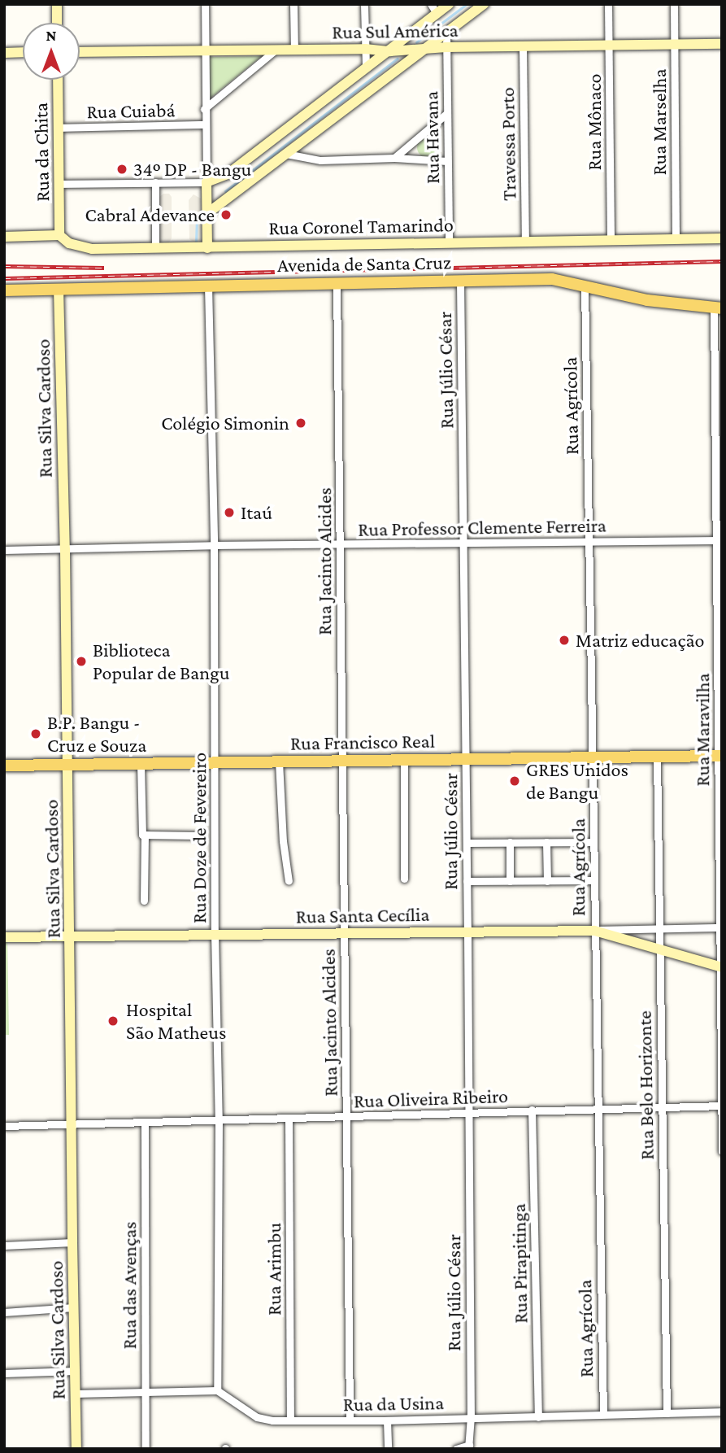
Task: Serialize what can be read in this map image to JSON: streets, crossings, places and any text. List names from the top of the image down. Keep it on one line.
{"streets":{"main road":["Avenida de Santa Cruz","Rua Francisco Real"],"street":["Rua Sul América","Rua Cuiabá","Rua Mônaco","Rua Marselha","Rua Havana","Travessa Porto","Rua da Chita","Rua Coronel Tamarindo","Rua Júlio César","Rua Agrícola","Rua Silva Cardoso","Rua Professor Clemente Ferreira","Rua Jacinto Alcides","Rua Maravilha","Rua Doze de Fevereiro","Rua Santa Cecília","Rua Belo Horizonte","Rua Oliveira Ribeiro","Rua Pirapitinga","Rua Arimbu","Rua das Avenças","Rua da Usina"]},"crossings":[["Rua Sul América","Rua Mônaco"],["Rua Sul América","Rua Marselha"],["Rua Sul América","Rua Havana"],["Rua Sul América","Travessa Porto"],["Rua Cuiabá","Rua da Chita"],["Rua Mônaco","Rua Coronel Tamarindo"],["Rua Marselha","Rua Coronel Tamarindo"],["Rua Havana","Rua Coronel Tamarindo"],["Travessa Porto","Rua Coronel Tamarindo"],["Rua da Chita","Rua Coronel Tamarindo"],["Avenida de Santa Cruz","Rua Júlio César"],["Avenida de Santa Cruz","Rua Agrícola"],["Avenida de Santa Cruz","Rua Silva Cardoso"],["Avenida de Santa Cruz","Rua Jacinto Alcides"],["Avenida de Santa Cruz","Rua Maravilha"],["Avenida de Santa Cruz","Rua Doze de Fevereiro"],["Rua Júlio César","Rua Professor Clemente Ferreira"],["Rua Júlio César","Rua Francisco Real"],["Rua Júlio César","Rua Santa Cecília"],["Rua Júlio César","Rua Oliveira Ribeiro"],["Rua Júlio César","Rua da Usina"],["Rua Agrícola","Rua Professor Clemente Ferreira"],["Rua Agrícola","Rua Francisco Real"],["Rua Agrícola","Rua Santa Cecília"],["Rua Agrícola","Rua Oliveira Ribeiro"],["Rua Agrícola","Rua da Usina"],["Rua Silva Cardoso","Rua Professor Clemente Ferreira"],["Rua Silva Cardoso","Rua Francisco Real"],["Rua Silva Cardoso","Rua Santa Cecília"],["Rua Silva Cardoso","Rua Oliveira Ribeiro"],["Rua Professor Clemente Ferreira","Rua Jacinto Alcides"],["Rua Professor Clemente Ferreira","Rua Maravilha"],["Rua Professor Clemente Ferreira","Rua Doze de Fevereiro"],["Rua Jacinto Alcides","Rua Francisco Real"],["Rua Jacinto Alcides","Rua Santa Cecília"],["Rua Jacinto Alcides","Rua Oliveira Ribeiro"],["Rua Jacinto Alcides","Rua da Usina"],["Rua Maravilha","Rua Francisco Real"],["Rua Maravilha","Rua Santa Cecília"],["Rua Maravilha","Rua Oliveira Ribeiro"],["Rua Francisco Real","Rua Doze de Fevereiro"],["Rua Francisco Real","Rua Belo Horizonte"],["Rua Doze de Fevereiro","Rua Santa Cecília"],["Rua Doze de Fevereiro","Rua Oliveira Ribeiro"],["Rua Doze de Fevereiro","Rua da Usina"],["Rua Santa Cecília","Rua Belo Horizonte"],["Rua Belo Horizonte","Rua Oliveira Ribeiro"],["Rua Belo Horizonte","Rua da Usina"],["Rua Oliveira Ribeiro","Rua Pirapitinga"],["Rua Oliveira Ribeiro","Rua Arimbu"],["Rua Oliveira Ribeiro","Rua das Avenças"],["Rua Pirapitinga","Rua da Usina"],["Rua Arimbu","Rua da Usina"]],"places":["34º DP - Bangu","Cabral Adevance","Colégio Simonin","Itaú","Matriz educação","Biblioteca Popular de Bangu","B.P. Bangu - Cruz e Souza","GRES Unidos de Bangu","Hospital São Matheus"],"north":"top"}
